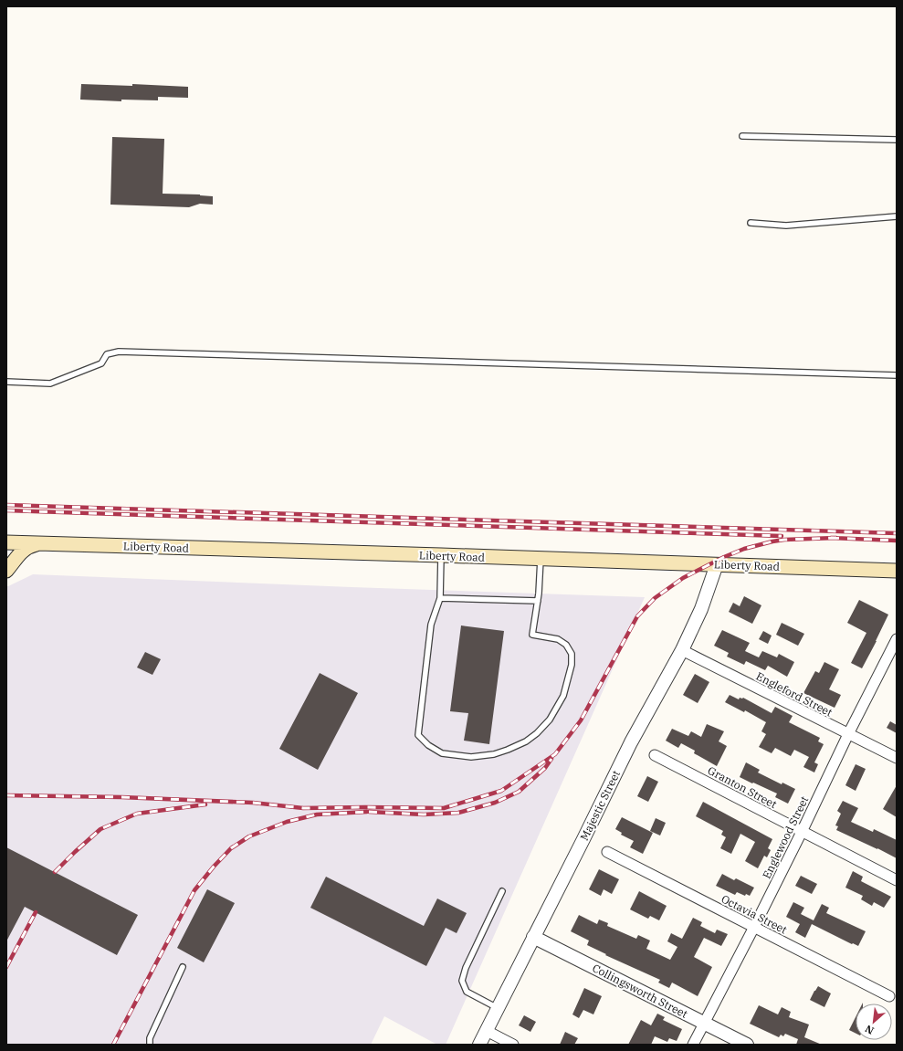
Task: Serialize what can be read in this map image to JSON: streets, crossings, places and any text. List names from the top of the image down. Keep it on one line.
{"streets":{"main road":["Liberty Road"],"street":["Engleford Street","Granton Street","Majestic Street","Englewood Street","Octavia Street","Collingsworth Street"]},"crossings":[["Liberty Road","Majestic Street"],["Engleford Street","Majestic Street"],["Engleford Street","Englewood Street"],["Granton Street","Englewood Street"],["Majestic Street","Collingsworth Street"],["Englewood Street","Octavia Street"],["Englewood Street","Collingsworth Street"]],"north":"bottom left"}
